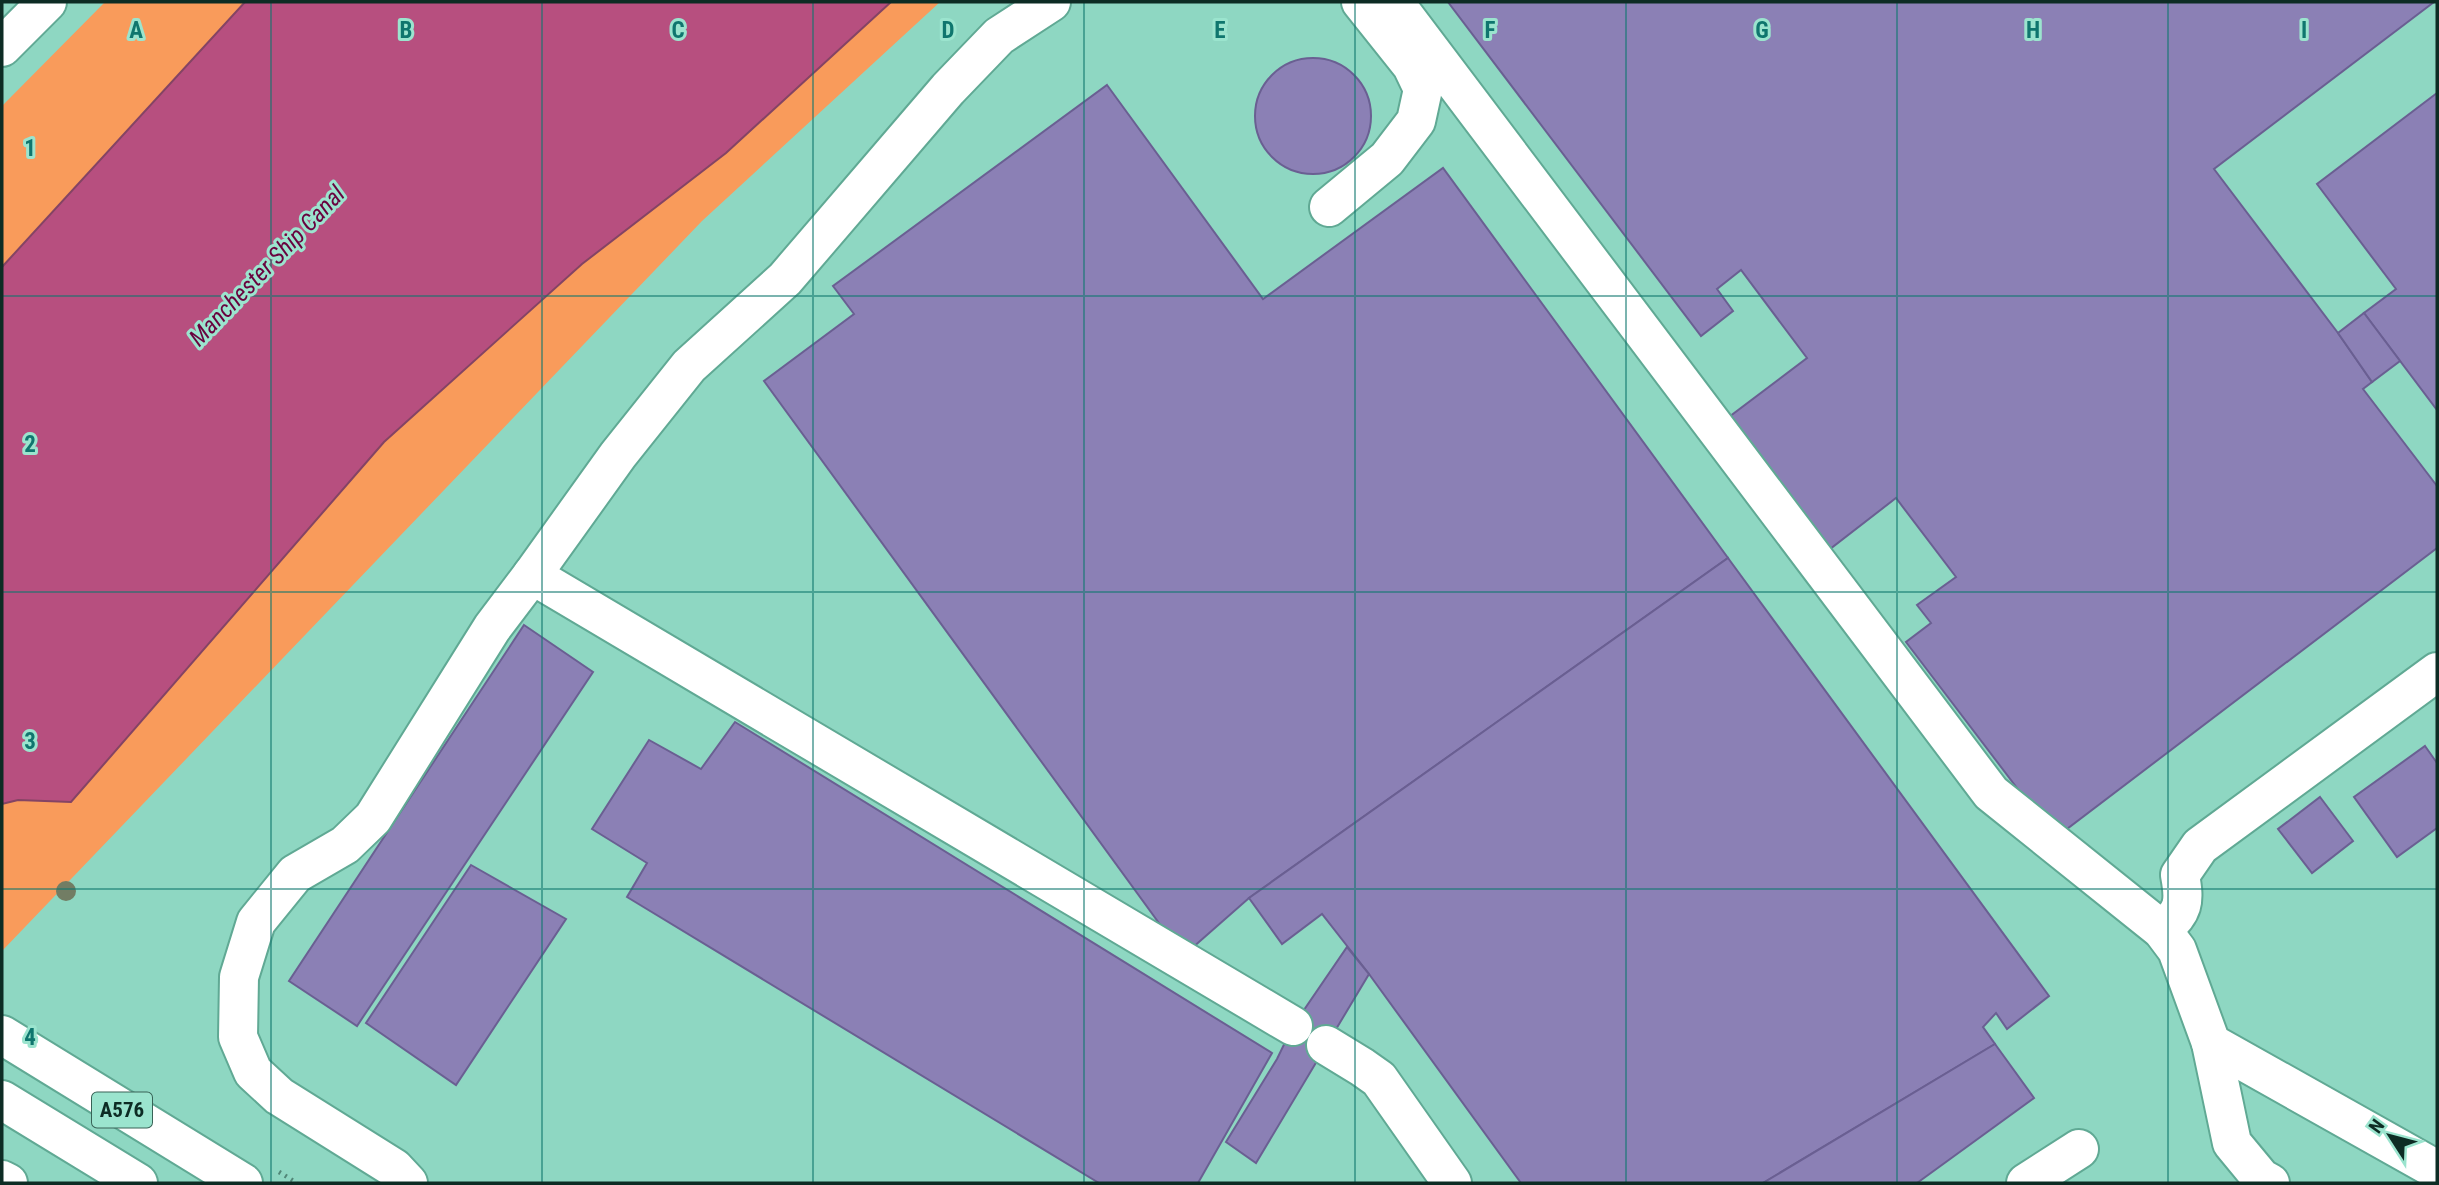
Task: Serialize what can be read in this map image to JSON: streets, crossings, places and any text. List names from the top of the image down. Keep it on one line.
{"streets":{"main road":["A576"]},"water":["Manchester Ship Canal"],"north":"top left","grid":{"columns":["A","B","C","D","E","F","G","H","I"],"rows":["1","2","3","4"]}}
